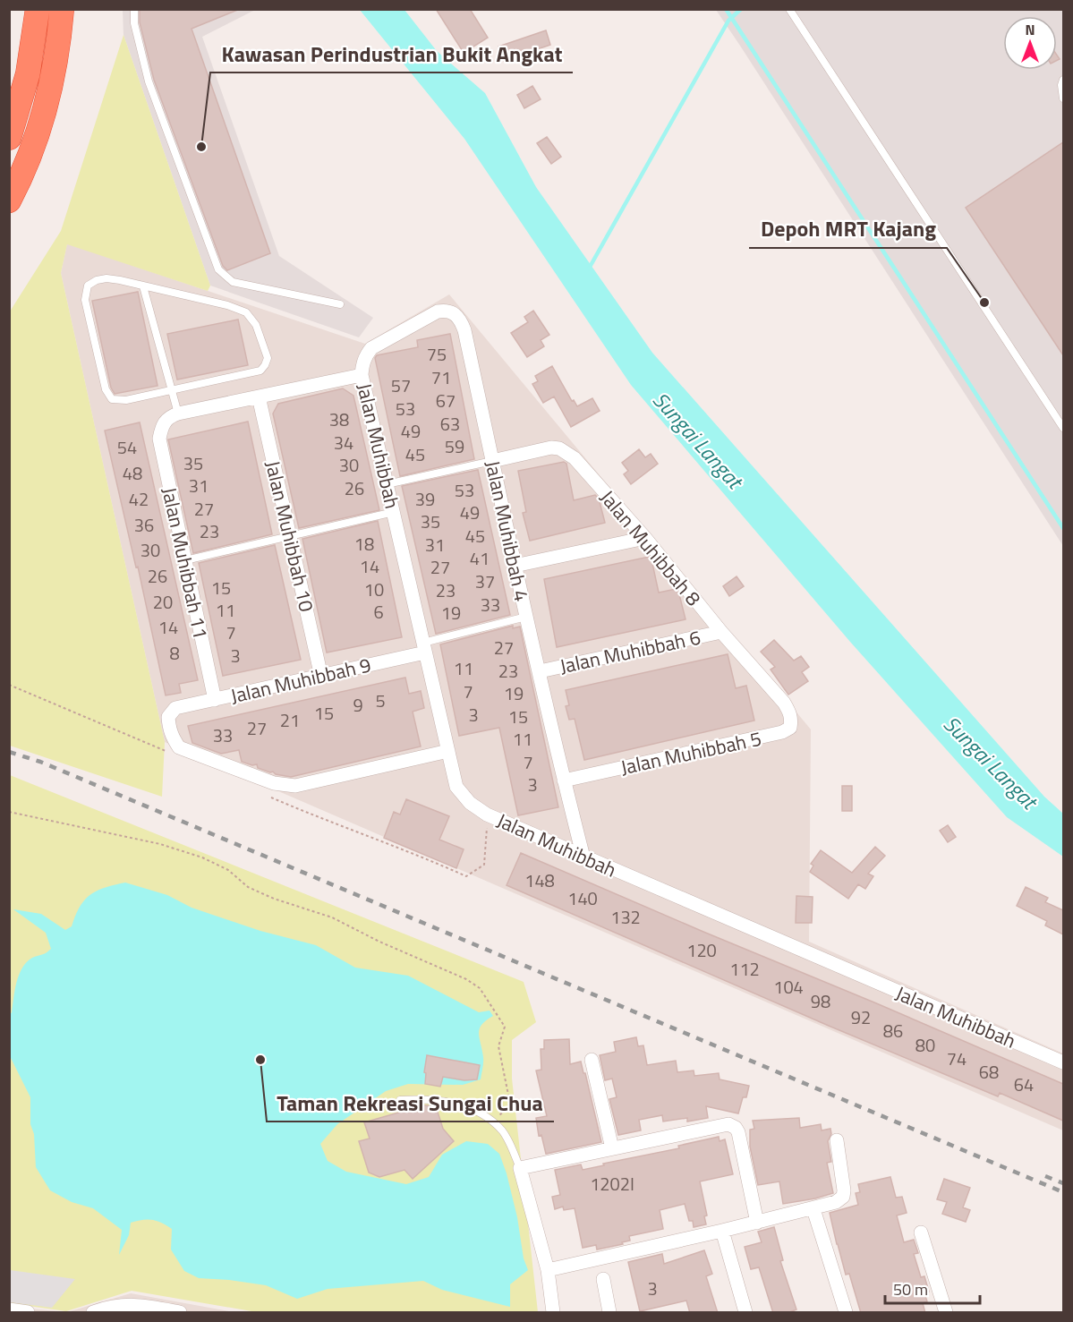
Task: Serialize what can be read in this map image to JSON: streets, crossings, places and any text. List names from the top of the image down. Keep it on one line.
{"streets":{"street":["Jalan Muhibbah","Jalan Muhibbah 4","Jalan Muhibbah 10","Jalan Muhibbah 8","Jalan Muhibbah 11","Jalan Muhibbah 6","Jalan Muhibbah 9","Jalan Muhibbah 5"]},"crossings":[["Jalan Muhibbah","Jalan Muhibbah 4"],["Jalan Muhibbah","Jalan Muhibbah 9"],["Jalan Muhibbah 4","Jalan Muhibbah 8"],["Jalan Muhibbah 4","Jalan Muhibbah 6"],["Jalan Muhibbah 4","Jalan Muhibbah 5"],["Jalan Muhibbah 10","Jalan Muhibbah 9"],["Jalan Muhibbah 8","Jalan Muhibbah 6"],["Jalan Muhibbah 8","Jalan Muhibbah 5"],["Jalan Muhibbah 11","Jalan Muhibbah 9"]],"water":["Sungai Langat"],"places":["Kawasan Perindustrian Bukit Angkat","Depoh MRT Kajang","Taman Rekreasi Sungai Chua"],"house_numbers":["75","71","57","67","53","38","63","49","34","59","54","45","35","30","48","31","26","53","42","39","27","49","35","36","23","45","18","31","30","41","14","27","26","37","15","10","23","20","33","11","6","19","14","7","27","8","3","11","23","7","19","5","9","15","3","15","21","27","33","11","7","3","148","140","132","120","112","104","98","92","86","80","74","68","64","1202I","3"],"scale_bar":"50 m","north":"top"}
